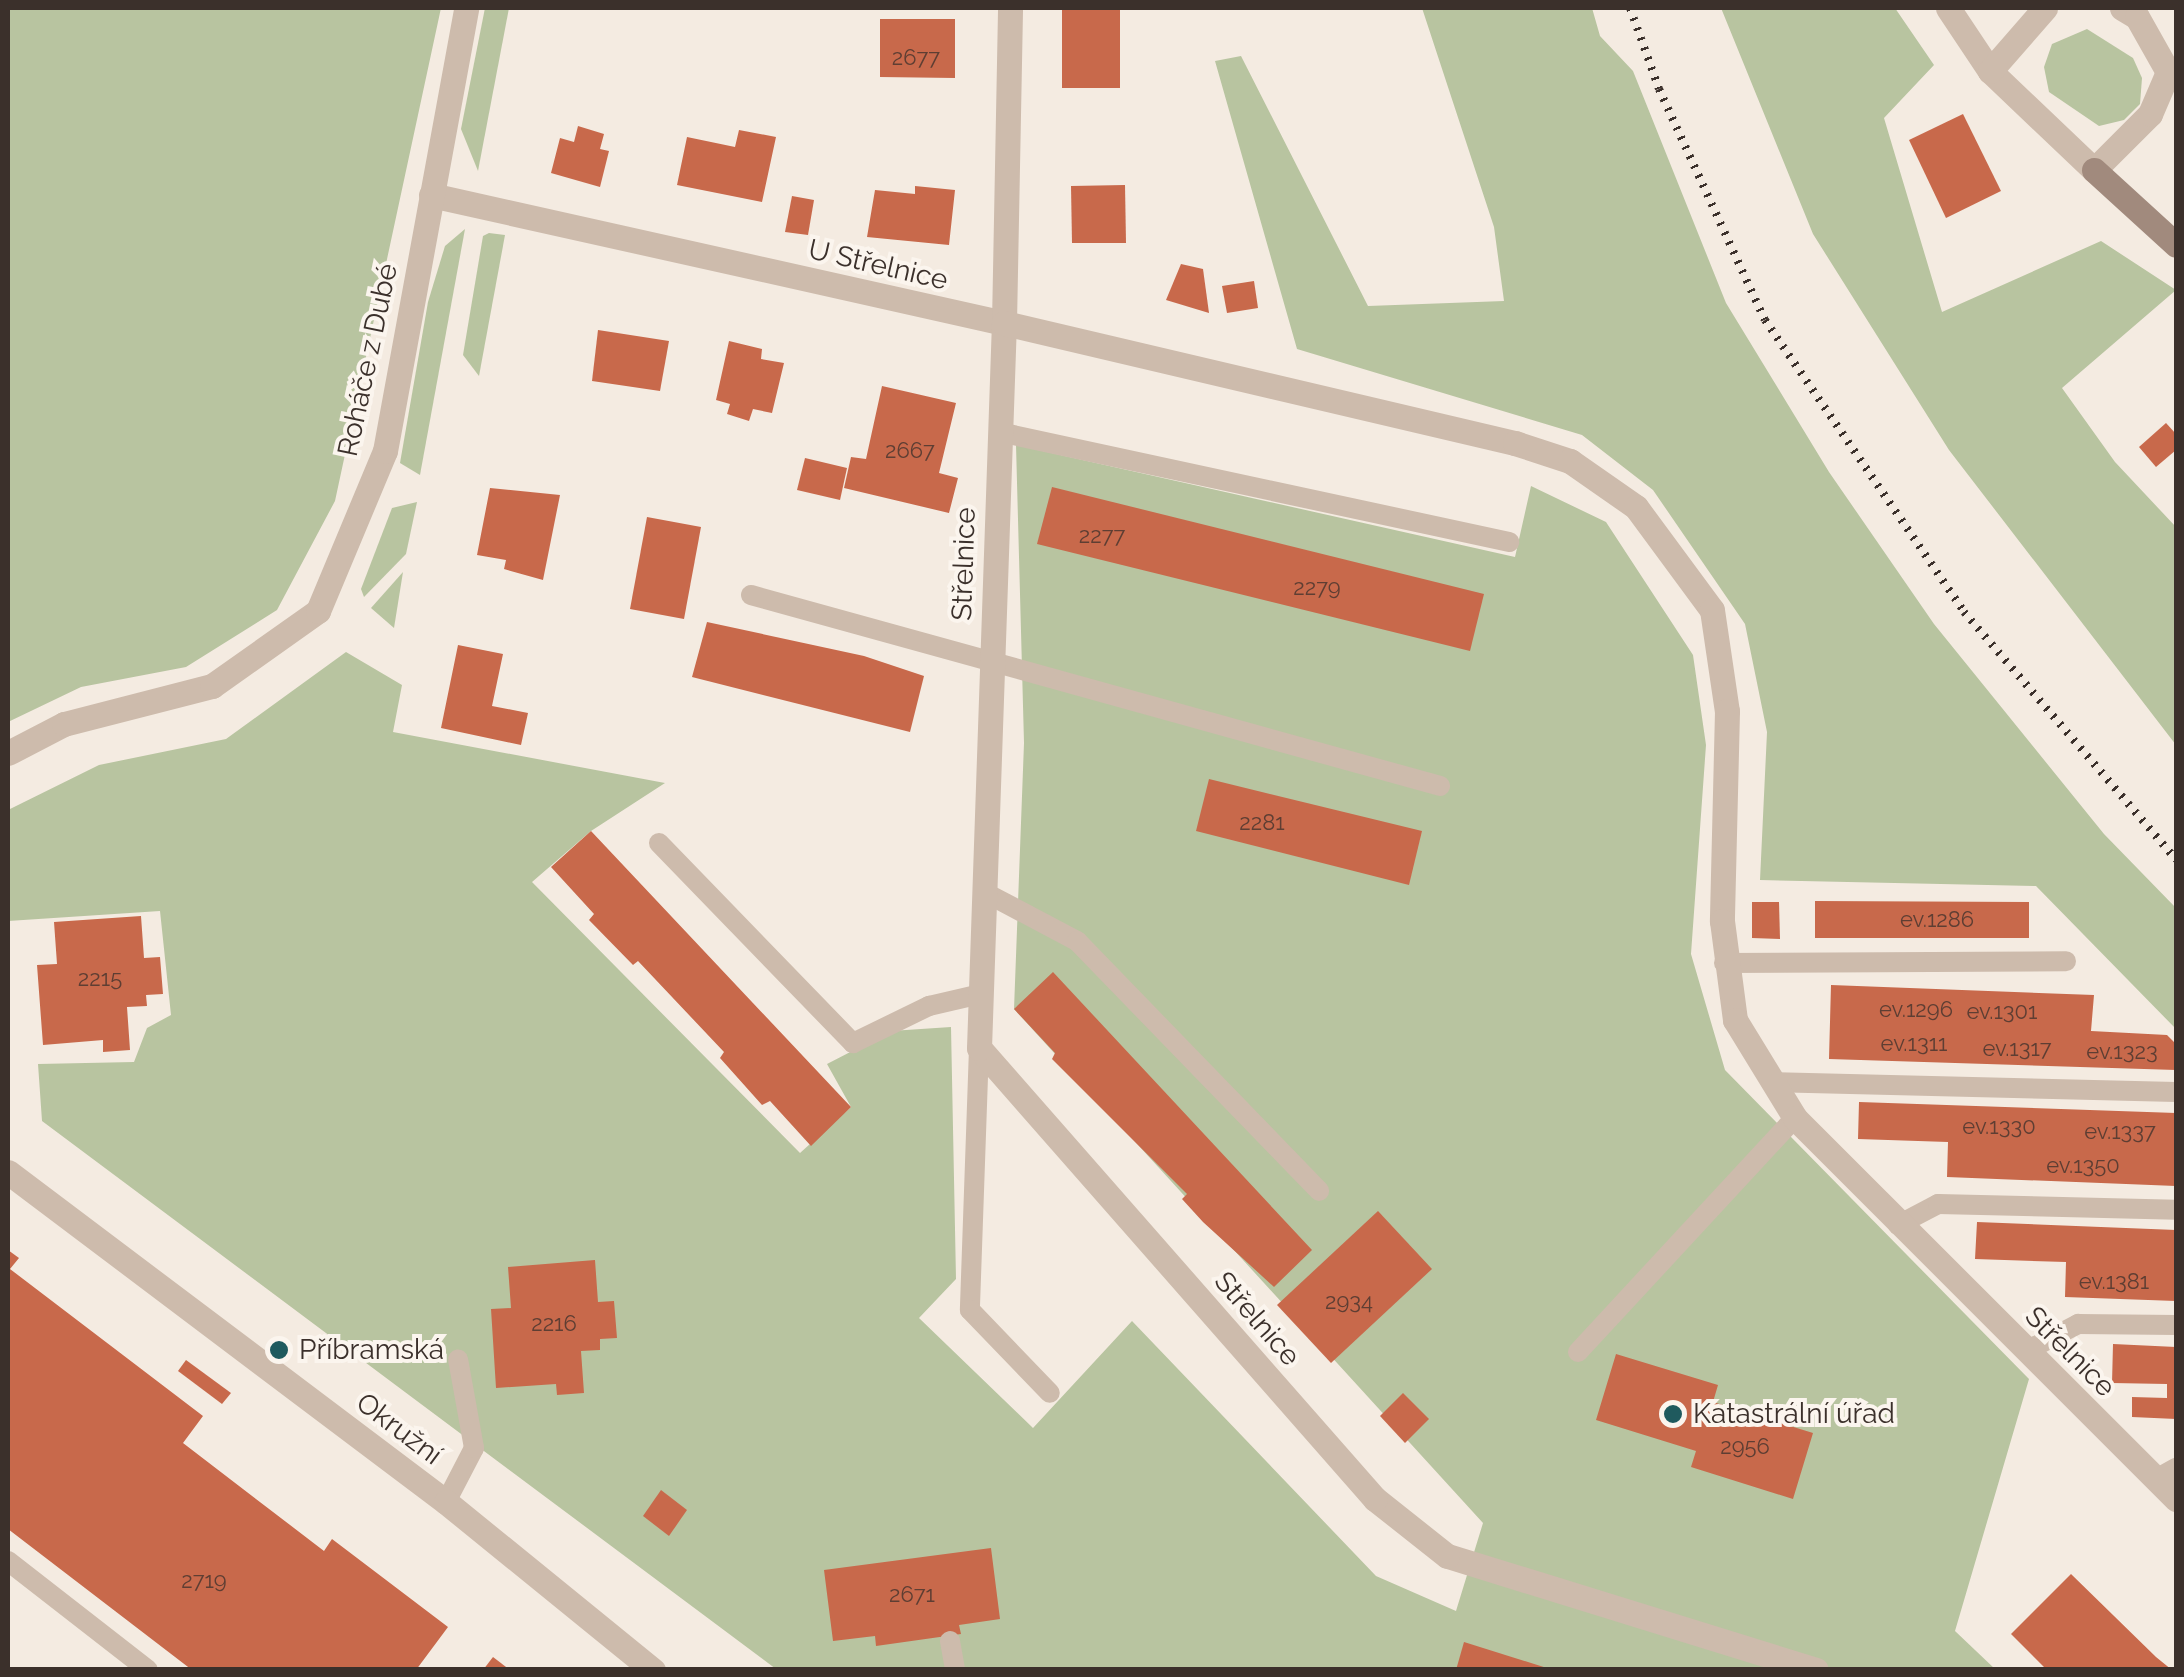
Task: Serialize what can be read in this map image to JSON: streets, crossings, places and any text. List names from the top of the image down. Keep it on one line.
{"streets":{"street":["U Střelnice","Roháče z Dubé","Střelnice","Okružní"]},"crossings":[["U Střelnice","Roháče z Dubé"],["U Střelnice","Střelnice"]],"places":["Příbramská","Katastrální úřad"],"house_numbers":["2677","2667","2277","2279","2281","ev.1286","2215","ev.1296","ev.1301","ev.1311","ev.1317","ev.1323","ev.1330","ev.1337","ev.1350","ev.1381","2934","2216","2956","2719","2671"]}
